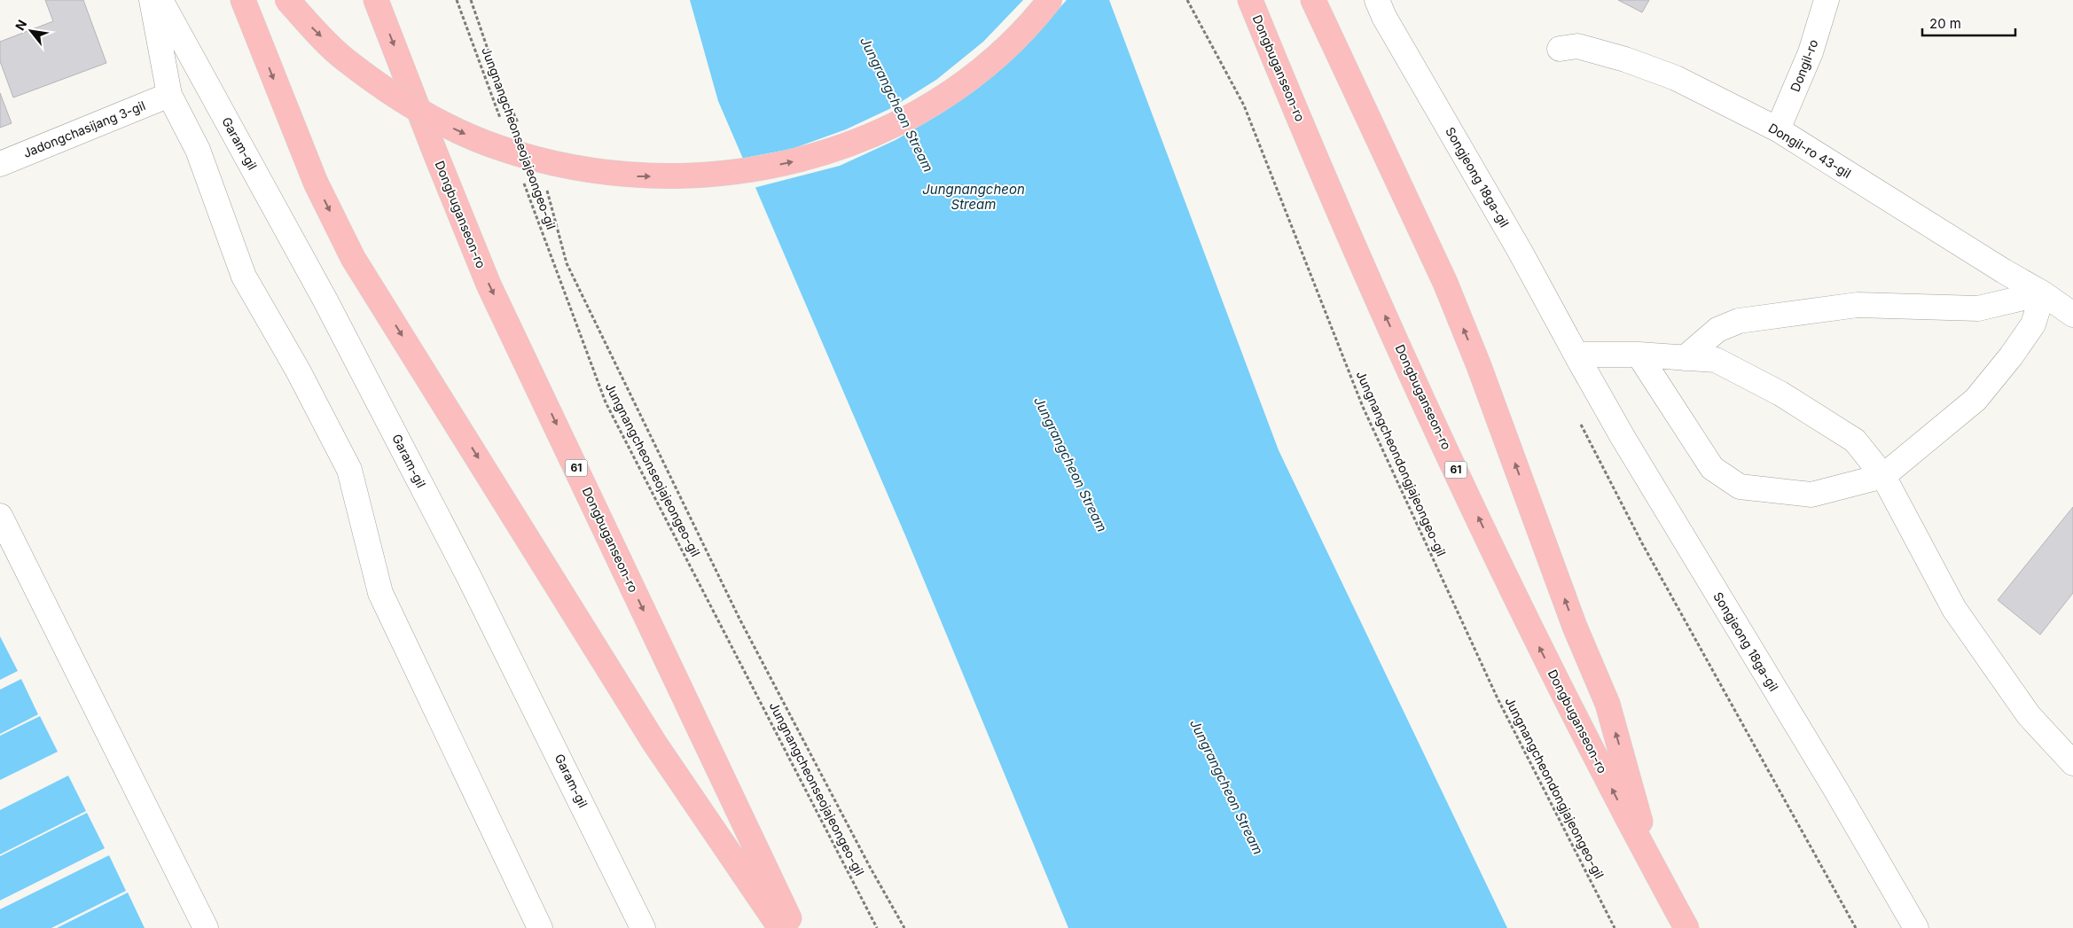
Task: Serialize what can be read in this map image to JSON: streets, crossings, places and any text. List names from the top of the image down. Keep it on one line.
{"streets":{"highway":["Dongbuganseon-ro","61"],"street":["Dongil-ro","Jadongchasijang 3-gil","Garam-gil","Dongil-ro 43-gil","Songjeong 18ga-gil"],"path":["Jungnangcheonseojajeongeo-gil","Jungnangcheondongjajeongeo-gil"]},"crossings":[["Dongil-ro","Dongil-ro 43-gil"]],"water":["Jungrangcheon Stream","Jungnangcheon Stream"],"scale_bar":"20 m","north":"top left"}
